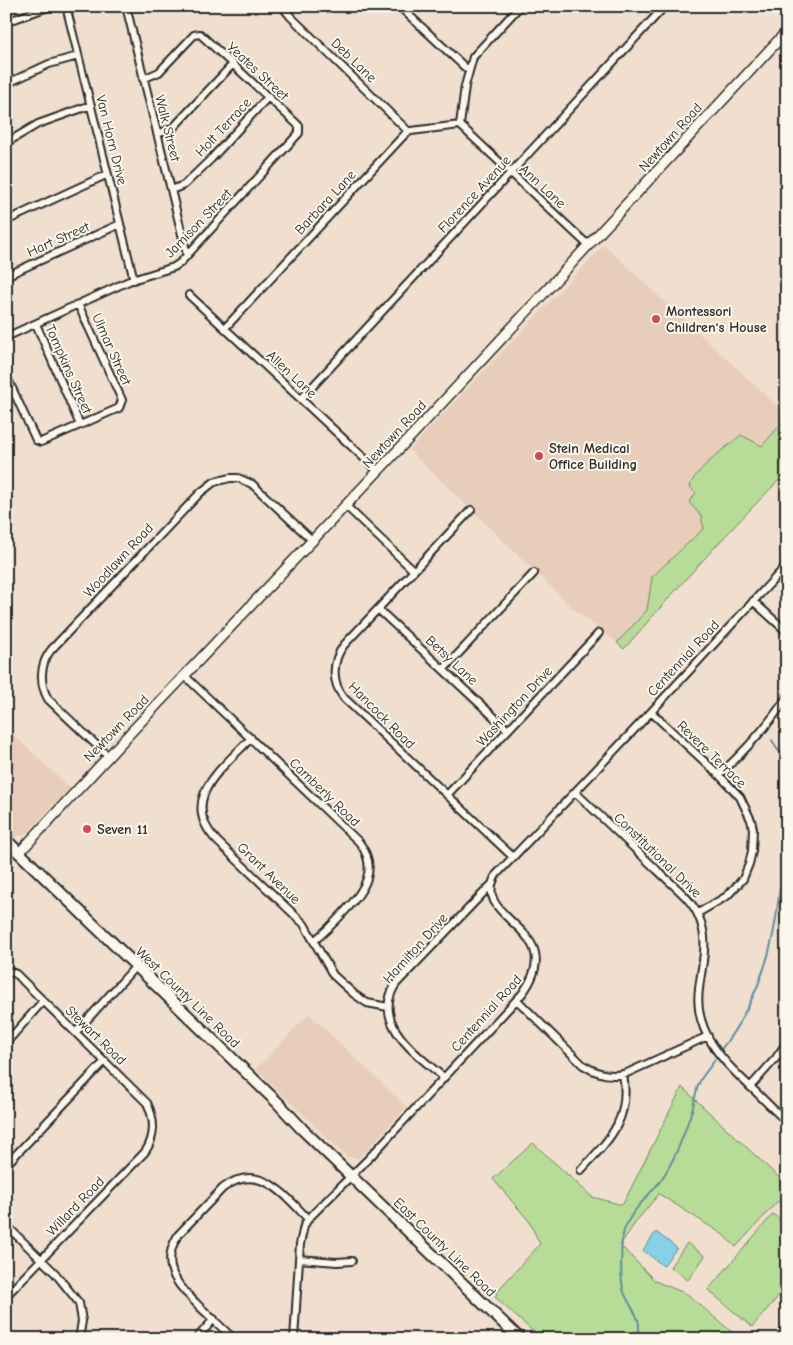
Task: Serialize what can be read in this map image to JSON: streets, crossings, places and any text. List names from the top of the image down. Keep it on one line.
{"streets":{"main road":["West County Line Road","East County Line Road"],"street":["Deb Lane","Yeates Street","Holt Terrace","Walk Street","Newtown Road","Van Horn Drive","Ann Lane","Florence Avenue","Barbara Lane","Jamison Street","Hart Street","Ulmar Street","Tompkins Street","Allen Lane","Woodlawn Road","Centennial Road","Betsy Lane","Washington Drive","Hancock Road","Revere Terrace","Camberly Road","Constitutional Drive","Grant Avenue","Hamilton Drive","Stewart Road","Willard Road"]},"crossings":[["Deb Lane","Barbara Lane"],["Yeates Street","Holt Terrace"],["Yeates Street","Walk Street"],["Yeates Street","Jamison Street"],["Holt Terrace","Walk Street"],["Walk Street","Jamison Street"],["Newtown Road","Ann Lane"],["Newtown Road","Allen Lane"],["Newtown Road","Woodlawn Road"],["Newtown Road","Camberly Road"],["Newtown Road","West County Line Road"],["Van Horn Drive","Jamison Street"],["Van Horn Drive","Hart Street"],["Ann Lane","Florence Avenue"],["Florence Avenue","Allen Lane"],["Barbara Lane","Allen Lane"],["Jamison Street","Ulmar Street"],["Jamison Street","Tompkins Street"],["Ulmar Street","Tompkins Street"],["Centennial Road","Hancock Road"],["Centennial Road","Revere Terrace"],["Centennial Road","Constitutional Drive"],["Centennial Road","Hamilton Drive"],["Centennial Road","West County Line Road"],["Centennial Road","East County Line Road"],["Betsy Lane","Washington Drive"],["Betsy Lane","Hancock Road"],["Washington Drive","Hancock Road"],["Revere Terrace","Constitutional Drive"],["Camberly Road","Grant Avenue"],["Grant Avenue","Hamilton Drive"],["West County Line Road","East County Line Road"],["Stewart Road","Willard Road"]],"places":["Montessori Children's House","Stein Medical Office Building","Seven 11"]}
